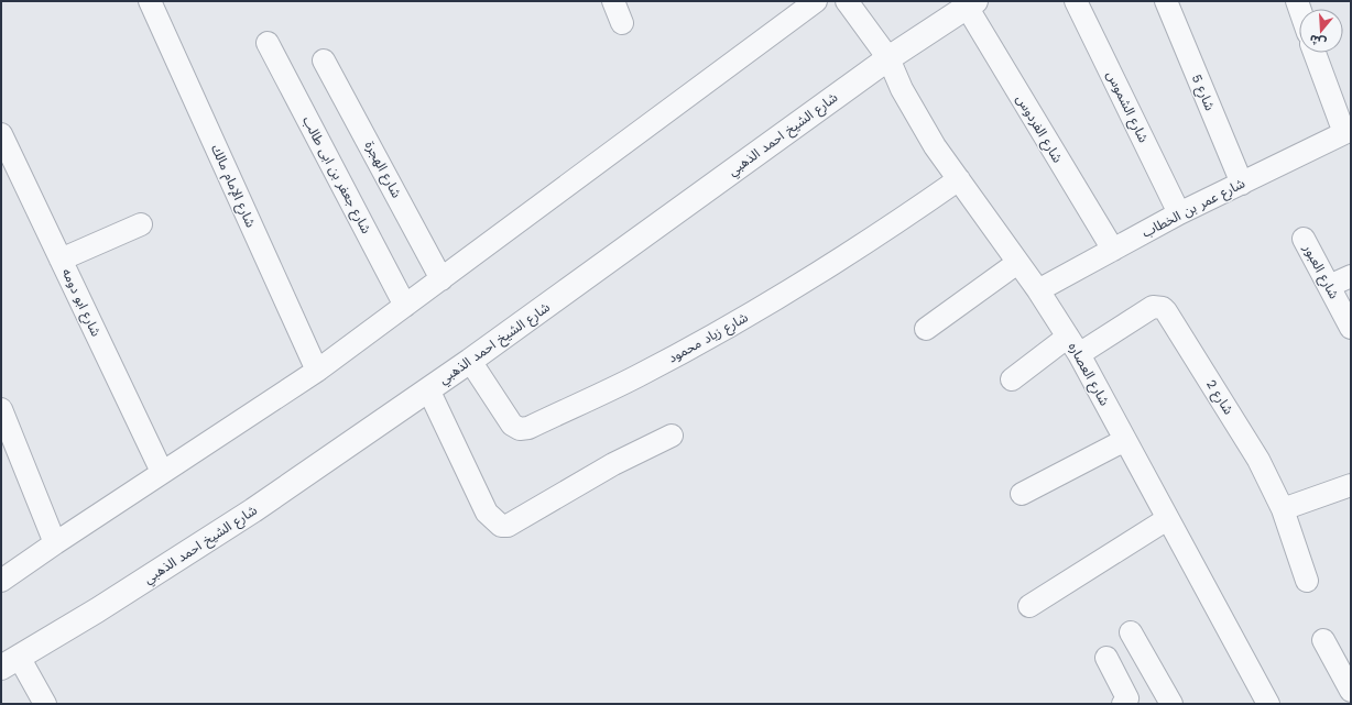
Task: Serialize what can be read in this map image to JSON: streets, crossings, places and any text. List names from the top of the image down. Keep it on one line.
{"streets":{"street":["شارع 5","شارع الشموس","شارع الفردوس","شارع الشيخ احمد الذهبي","شارع الهجرة","شارع جعفر بن ابى طالب","شارع الإمام مالك","شارع عمر بن الخطاب","شارع العبور","شارع ابو دومه","شارع زياد محمود","شارع العصاره","شارع 2"]},"crossings":[["شارع 5","شارع عمر بن الخطاب"],["شارع الشموس","شارع عمر بن الخطاب"],["شارع الفردوس","شارع الشيخ احمد الذهبي"],["شارع الفردوس","شارع عمر بن الخطاب"],["شارع الشيخ احمد الذهبي","شارع زياد محمود"],["شارع الشيخ احمد الذهبي","شارع العصاره"],["شارع عمر بن الخطاب","شارع العصاره"],["شارع زياد محمود","شارع العصاره"],["شارع العصاره","شارع 2"]],"north":"bottom"}
